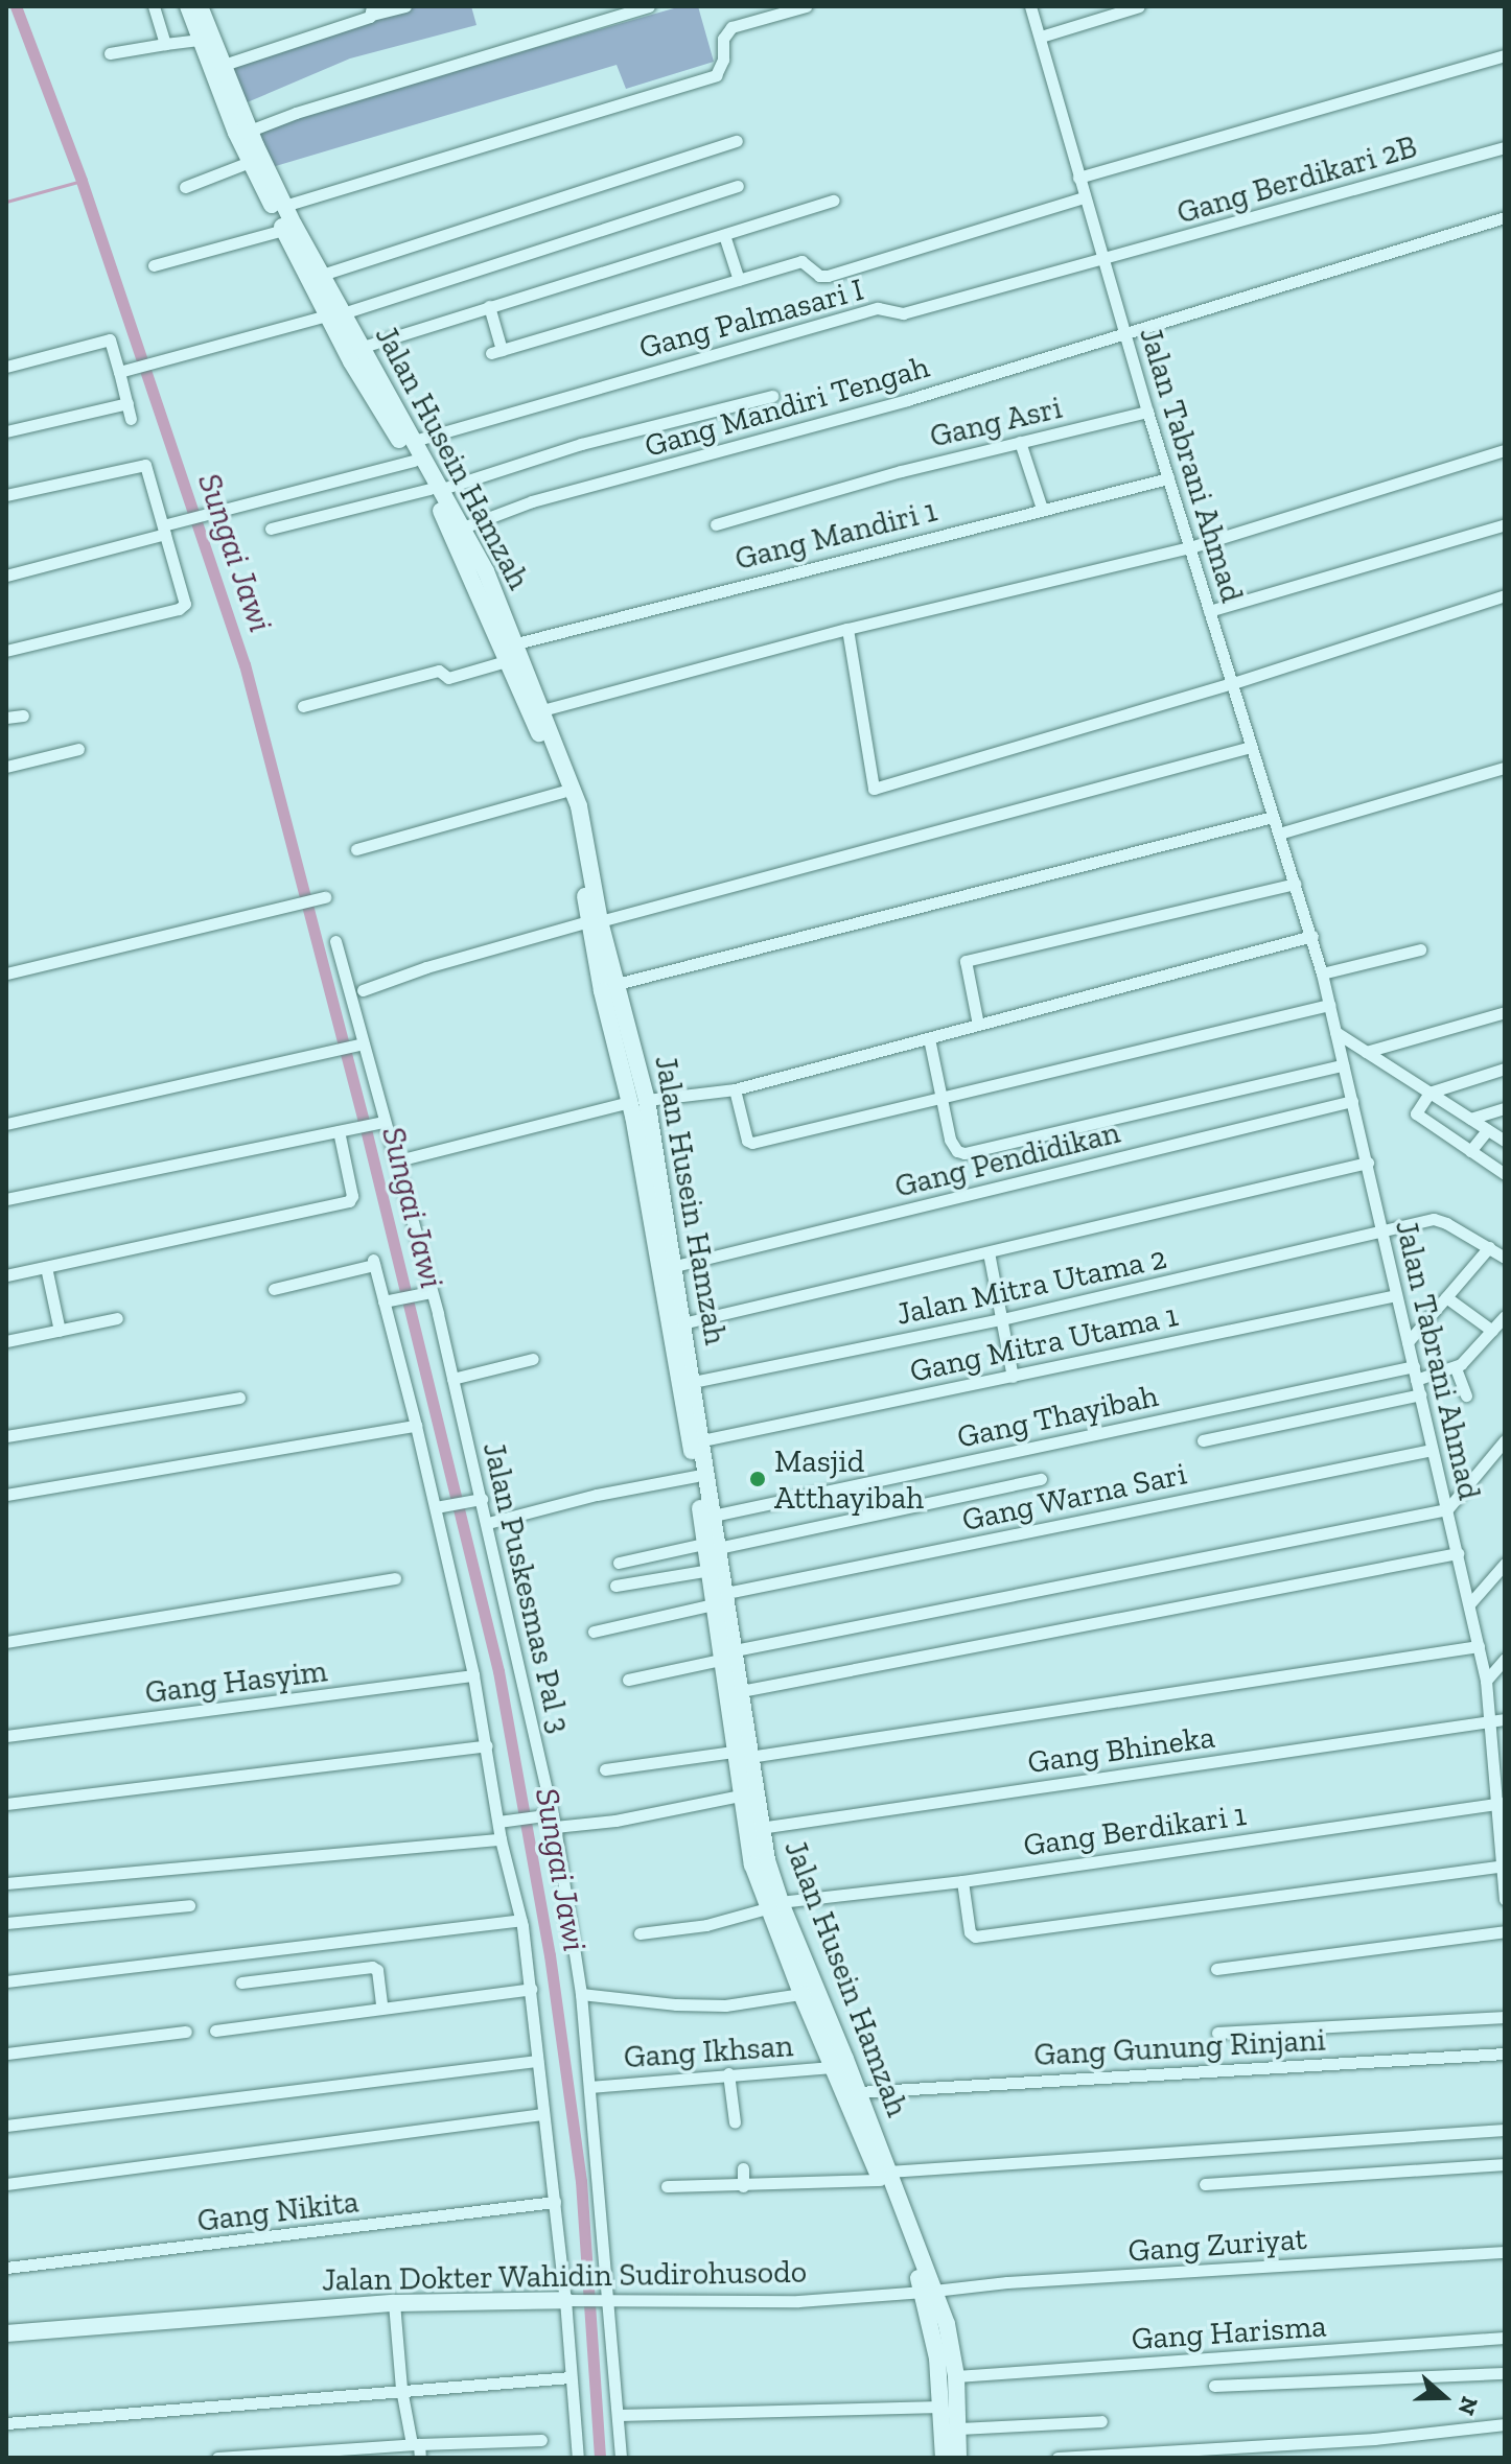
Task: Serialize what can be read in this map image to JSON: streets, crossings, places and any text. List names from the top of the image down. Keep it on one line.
{"streets":{"street":["Gang Berdikari 2B","Gang Palmasari I","Gang Mandiri Tengah","Gang Asri","Jalan Husein Hamzah","Jalan Tabrani Ahmad","Gang Mandiri 1","Gang Pendidikan","Jalan Mitra Utama 2","Gang Mitra Utama 1","Gang Thayibah","Gang Warna Sari","Jalan Puskesmas Pal 3","Gang Hasyim","Gang Bhineka","Gang Berdikari 1","Gang Gunung Rinjani","Gang Ikhsan","Gang Nikita","Gang Zuriyat","Jalan Dokter Wahidin Sudirohusodo","Gang Harisma"]},"crossings":[["Gang Berdikari 2B","Gang Palmasari I"],["Gang Berdikari 2B","Jalan Tabrani Ahmad"],["Gang Palmasari I","Jalan Husein Hamzah"],["Gang Palmasari I","Jalan Tabrani Ahmad"],["Gang Mandiri Tengah","Jalan Husein Hamzah"],["Gang Mandiri Tengah","Jalan Tabrani Ahmad"],["Gang Asri","Jalan Tabrani Ahmad"],["Jalan Husein Hamzah","Gang Mandiri 1"],["Jalan Husein Hamzah","Gang Pendidikan"],["Jalan Husein Hamzah","Jalan Mitra Utama 2"],["Jalan Husein Hamzah","Gang Mitra Utama 1"],["Jalan Husein Hamzah","Gang Thayibah"],["Jalan Husein Hamzah","Gang Warna Sari"],["Jalan Husein Hamzah","Gang Bhineka"],["Jalan Husein Hamzah","Gang Berdikari 1"],["Jalan Husein Hamzah","Gang Gunung Rinjani"],["Jalan Husein Hamzah","Gang Ikhsan"],["Jalan Husein Hamzah","Gang Zuriyat"],["Jalan Husein Hamzah","Jalan Dokter Wahidin Sudirohusodo"],["Jalan Husein Hamzah","Gang Harisma"],["Jalan Tabrani Ahmad","Gang Mandiri 1"],["Jalan Tabrani Ahmad","Gang Pendidikan"],["Jalan Tabrani Ahmad","Jalan Mitra Utama 2"],["Jalan Tabrani Ahmad","Gang Mitra Utama 1"],["Jalan Tabrani Ahmad","Gang Thayibah"],["Jalan Tabrani Ahmad","Gang Warna Sari"],["Jalan Tabrani Ahmad","Gang Bhineka"],["Jalan Tabrani Ahmad","Gang Berdikari 1"],["Jalan Puskesmas Pal 3","Gang Ikhsan"],["Jalan Puskesmas Pal 3","Jalan Dokter Wahidin Sudirohusodo"],["Gang Zuriyat","Jalan Dokter Wahidin Sudirohusodo"]],"water":["Sungai Jawi"],"places":["Masjid Atthayibah"],"north":"right"}
